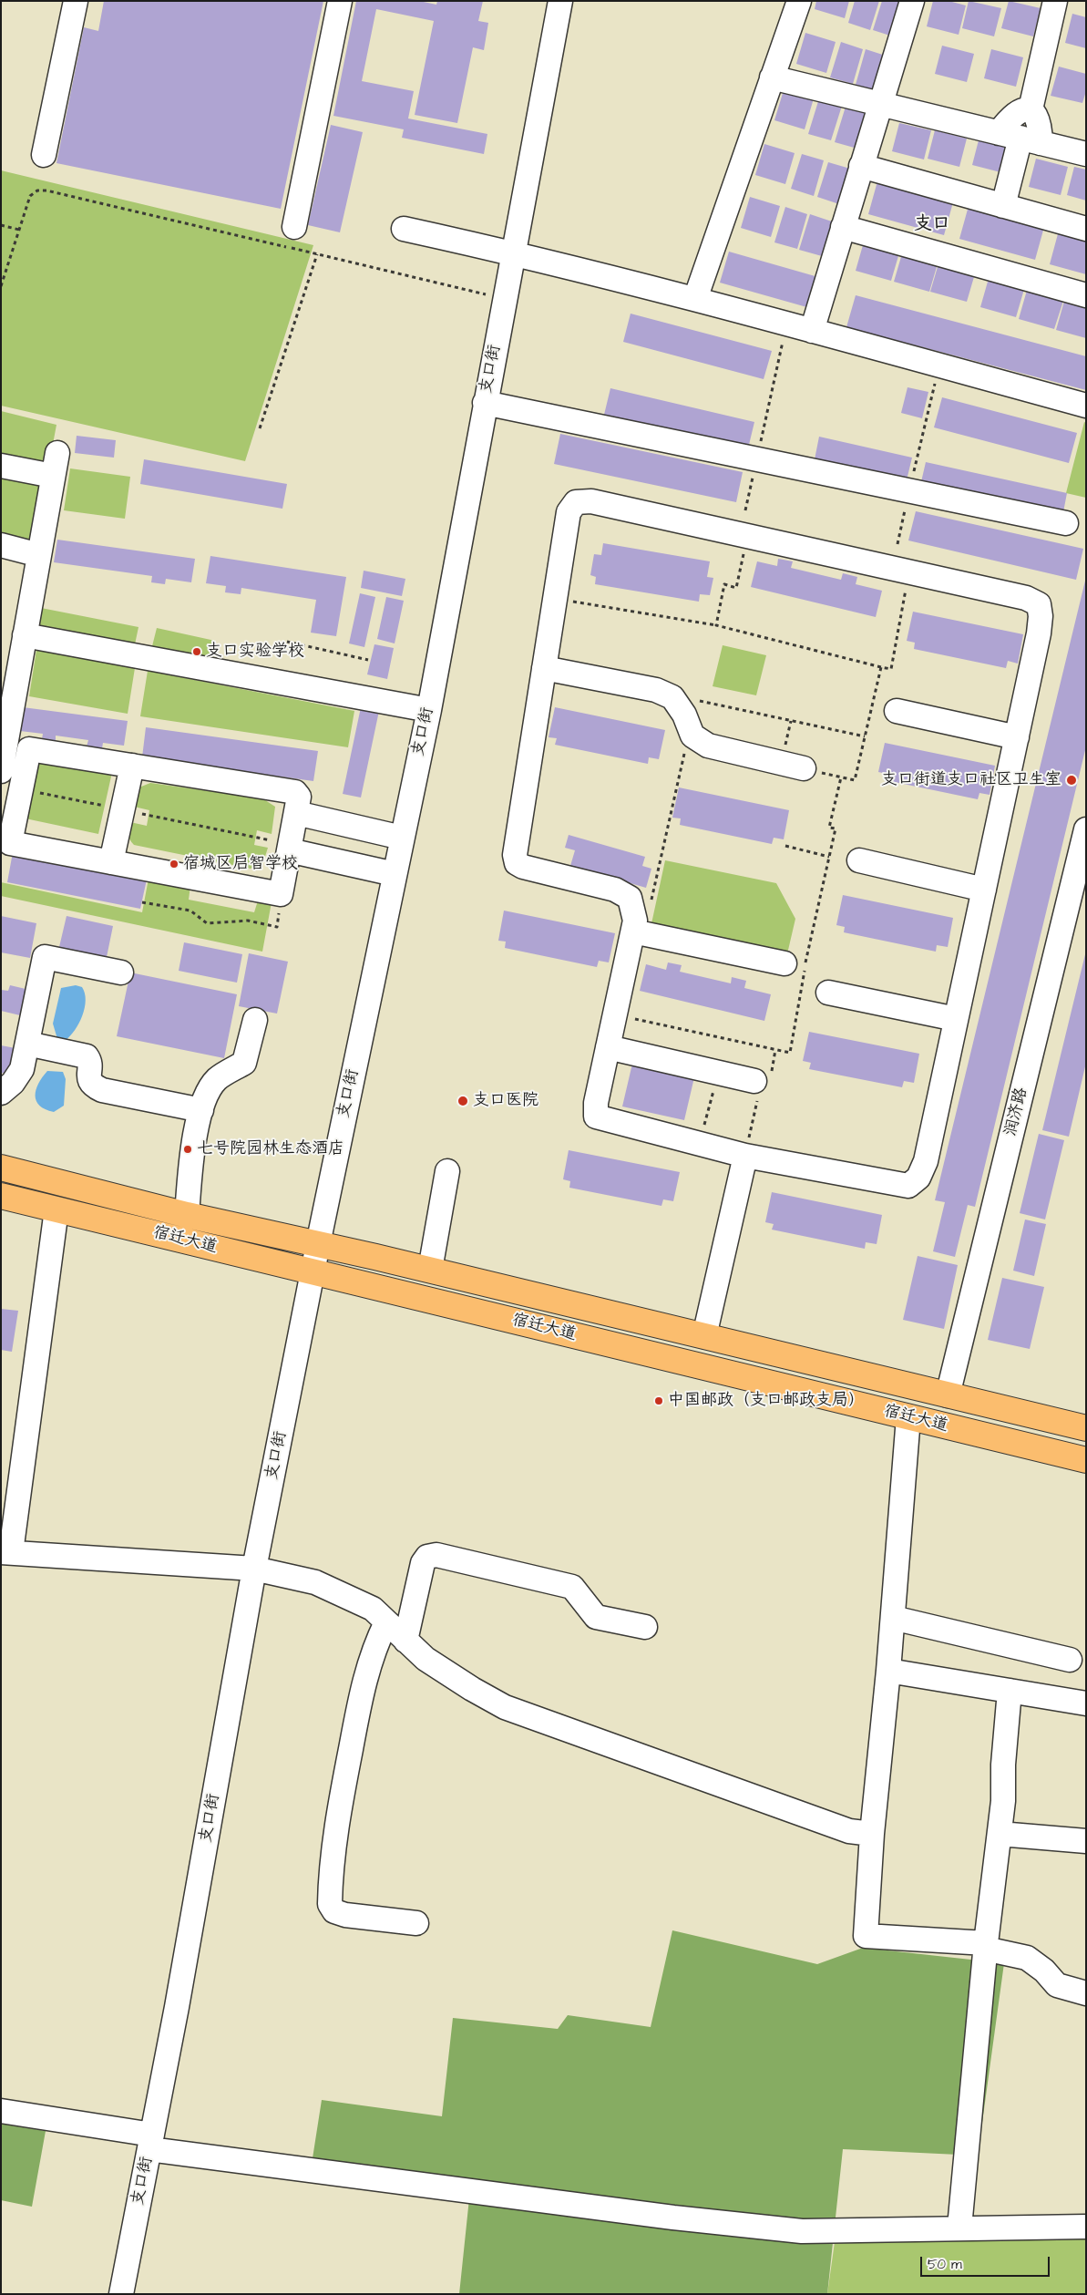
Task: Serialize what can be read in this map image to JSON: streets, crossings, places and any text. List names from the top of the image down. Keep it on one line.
{"streets":{"main road":["宿迁大道"],"street":["支口街","润济路"]},"crossings":[["支口街","宿迁大道"],["润济路","宿迁大道"]],"districts":["支口"],"places":["支口实验学校","支口街道支口社区卫生室","宿城区启智学校","支口医院","七号院园林生态酒店","中国邮政（支口邮政支局）"],"scale_bar":"50 m"}
